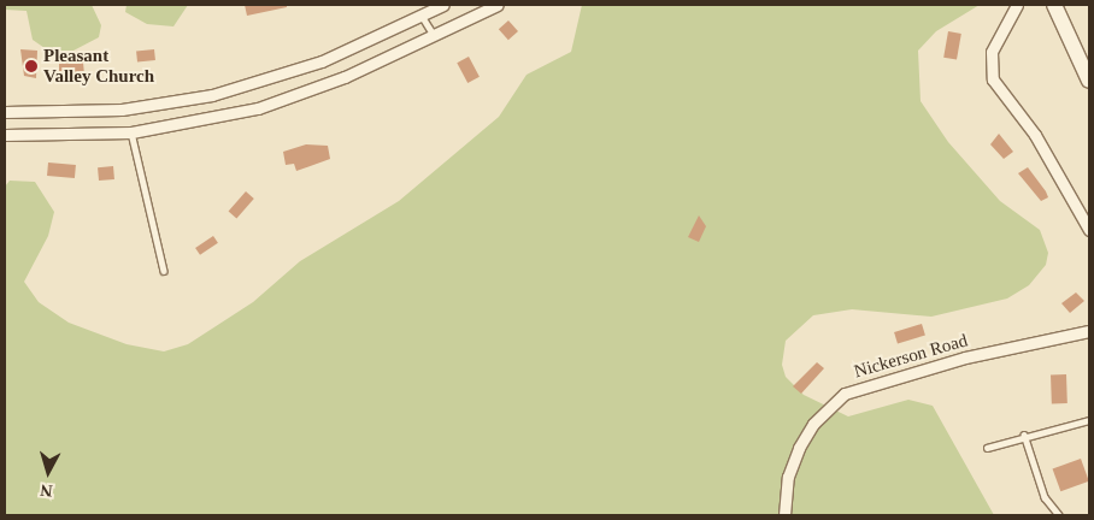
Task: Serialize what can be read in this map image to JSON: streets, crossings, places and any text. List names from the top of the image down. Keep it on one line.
{"streets":{"street":["Nickerson Road"]},"places":["Pleasant Valley Church"],"north":"bottom"}
